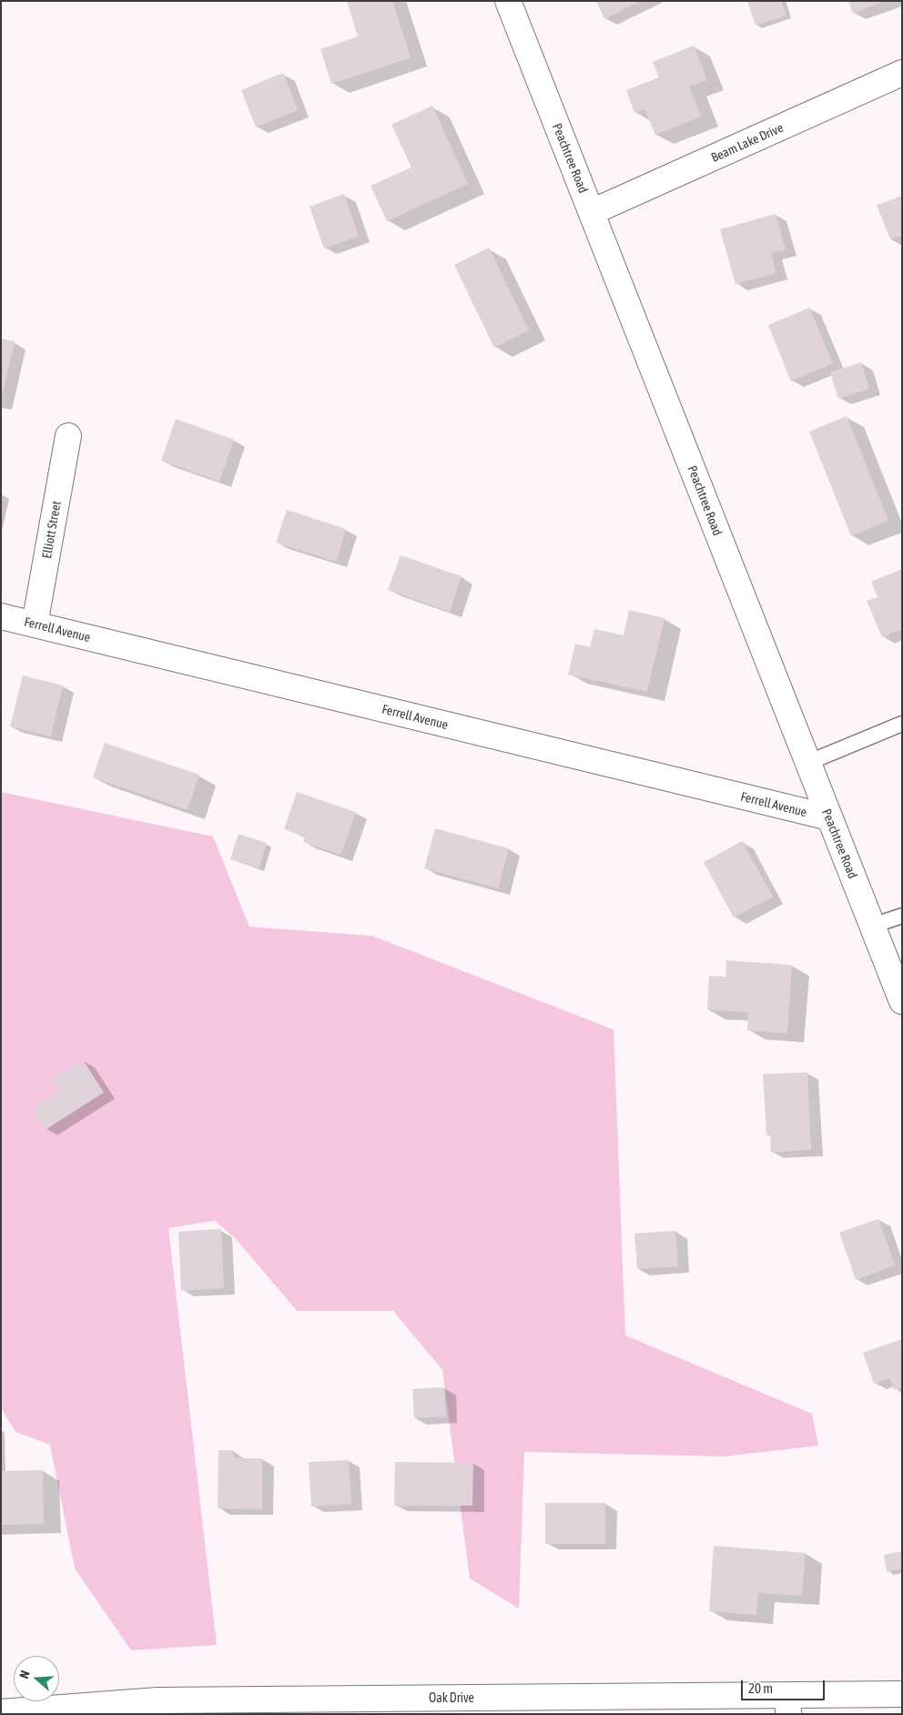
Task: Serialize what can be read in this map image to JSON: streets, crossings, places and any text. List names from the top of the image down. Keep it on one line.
{"streets":{"street":["Beam Lake Drive","Peachtree Road","Elliott Street","Ferrell Avenue","Oak Drive"]},"crossings":[["Beam Lake Drive","Peachtree Road"],["Peachtree Road","Ferrell Avenue"],["Elliott Street","Ferrell Avenue"]],"scale_bar":"20 m","north":"left"}
